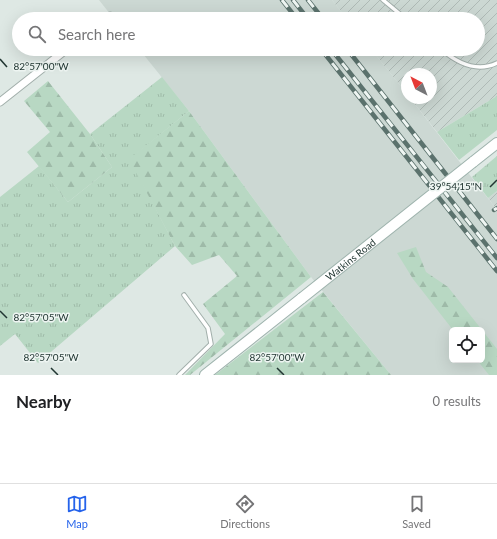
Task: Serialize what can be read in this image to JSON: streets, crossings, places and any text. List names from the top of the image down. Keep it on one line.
{"streets":{"street":["Watkins Road"]},"north":"top left","page":{"search":"Search here","heading":["Nearby","0 results"],"nav":["Map","Directions","Saved"]},"coordinates":["82°57'00\"W","39°54'15\"N","82°57'05\"W"]}
